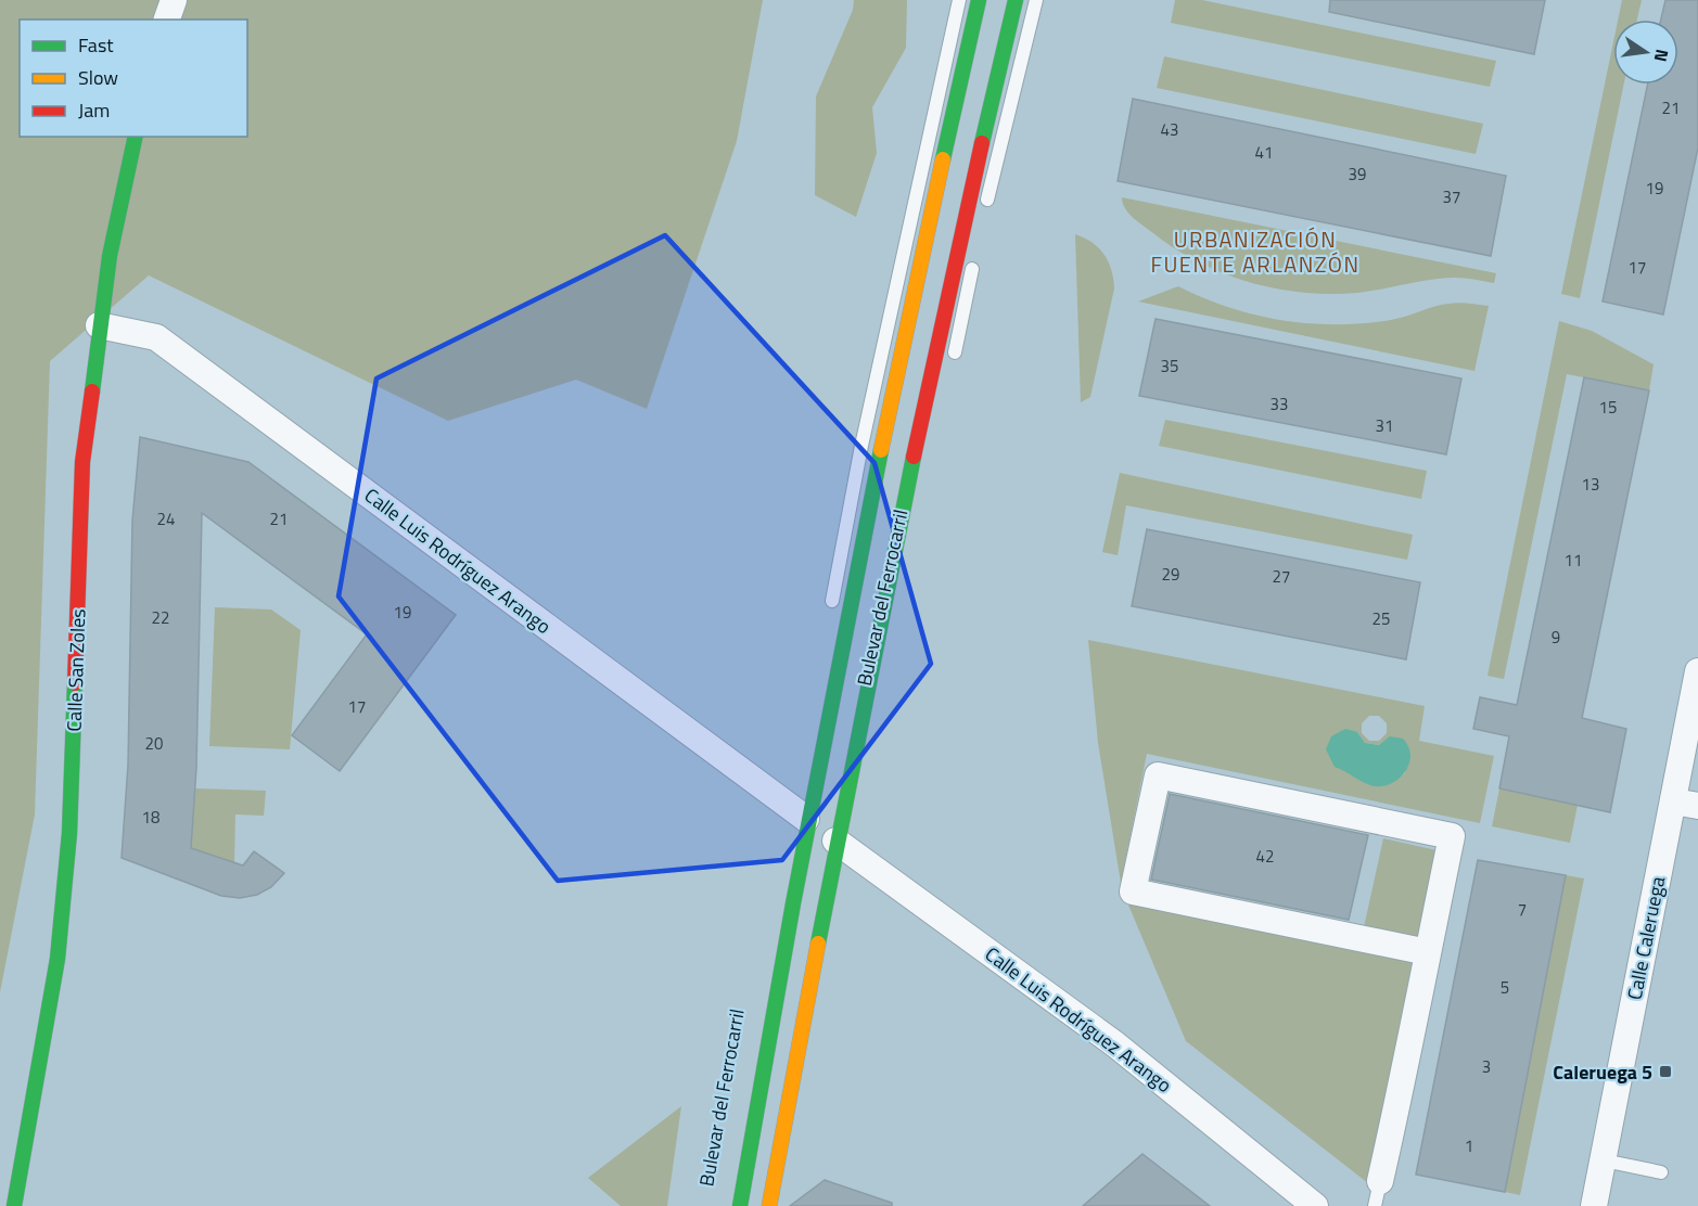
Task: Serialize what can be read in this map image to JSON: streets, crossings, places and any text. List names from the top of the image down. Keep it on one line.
{"streets":{"main road":["Bulevar del Ferrocarril","Calle San Zoles"],"street":["Calle Luis Rodríguez Arango","Calle Caleruega"]},"crossings":[["Calle Luis Rodríguez Arango","Bulevar del Ferrocarril"],["Calle Luis Rodríguez Arango","Calle San Zoles"]],"districts":["URBANIZACIÓN FUENTE ARLANZÓN"],"places":{"transit":["Caleruega 5"]},"house_numbers":["21","43","41","39","19","37","17","35","33","15","31","13","24","21","11","29","27","19","22","25","9","17","20","18","42","7","5","3","1"],"legend":["Fast","Slow","Jam"],"north":"right"}
